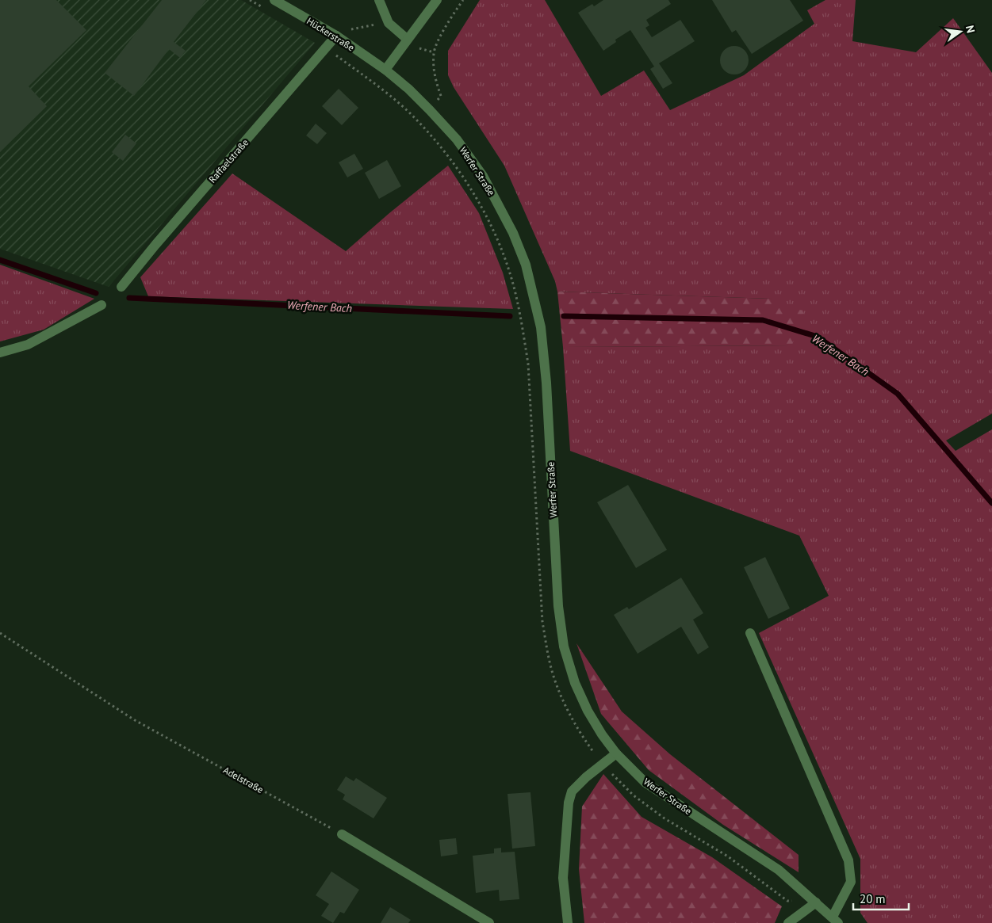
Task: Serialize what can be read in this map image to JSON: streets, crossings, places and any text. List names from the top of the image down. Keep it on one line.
{"streets":{"street":["Hückerstraße","Raffaelstraße","Werfer Straße"],"path":["Adelstraße"]},"crossings":[["Hückerstraße","Raffaelstraße"],["Hückerstraße","Werfer Straße"]],"water":["Werfener Bach"],"scale_bar":"20 m","north":"right"}
